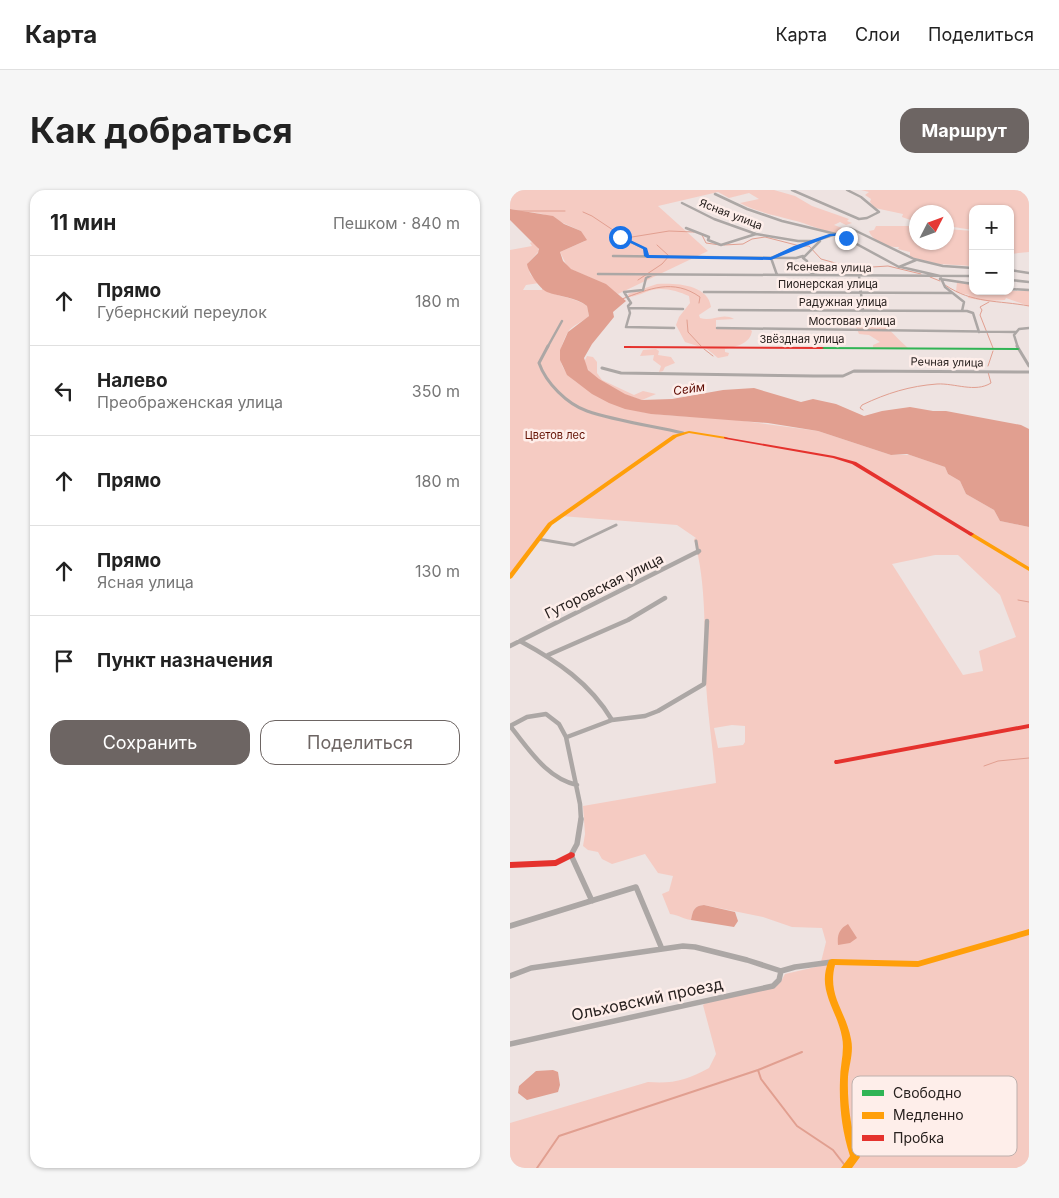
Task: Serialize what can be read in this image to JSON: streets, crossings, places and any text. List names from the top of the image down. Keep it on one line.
{"streets":{"street":["Ясная улица","Ясеневая улица","Пионерская улица","Радужная улица","Мостовая улица","Звёздная улица","Речная улица","Гуторовская улица","Ольховский проезд"]},"crossings":[["Радужная улица","Мостовая улица"]],"water":["Сейм"],"parks":["Цветов лес"],"legend":["Свободно","Медленно","Пробка"],"north":"top right","page":{"header":"Карта","nav":["Карта","Слои","Поделиться"],"buttons":["Маршрут",["Сохранить","Поделиться"]],"title":"Как добраться","heading":["11 мин","Пешком · 840 m"],"map_buttons":["+","−"],"list":[["Прямо","Губернский переулок","180 m"],["Налево","Преображенская улица","350 m"],["Прямо","180 m"],["Прямо","Ясная улица","130 m"],"Пункт назначения"]}}
